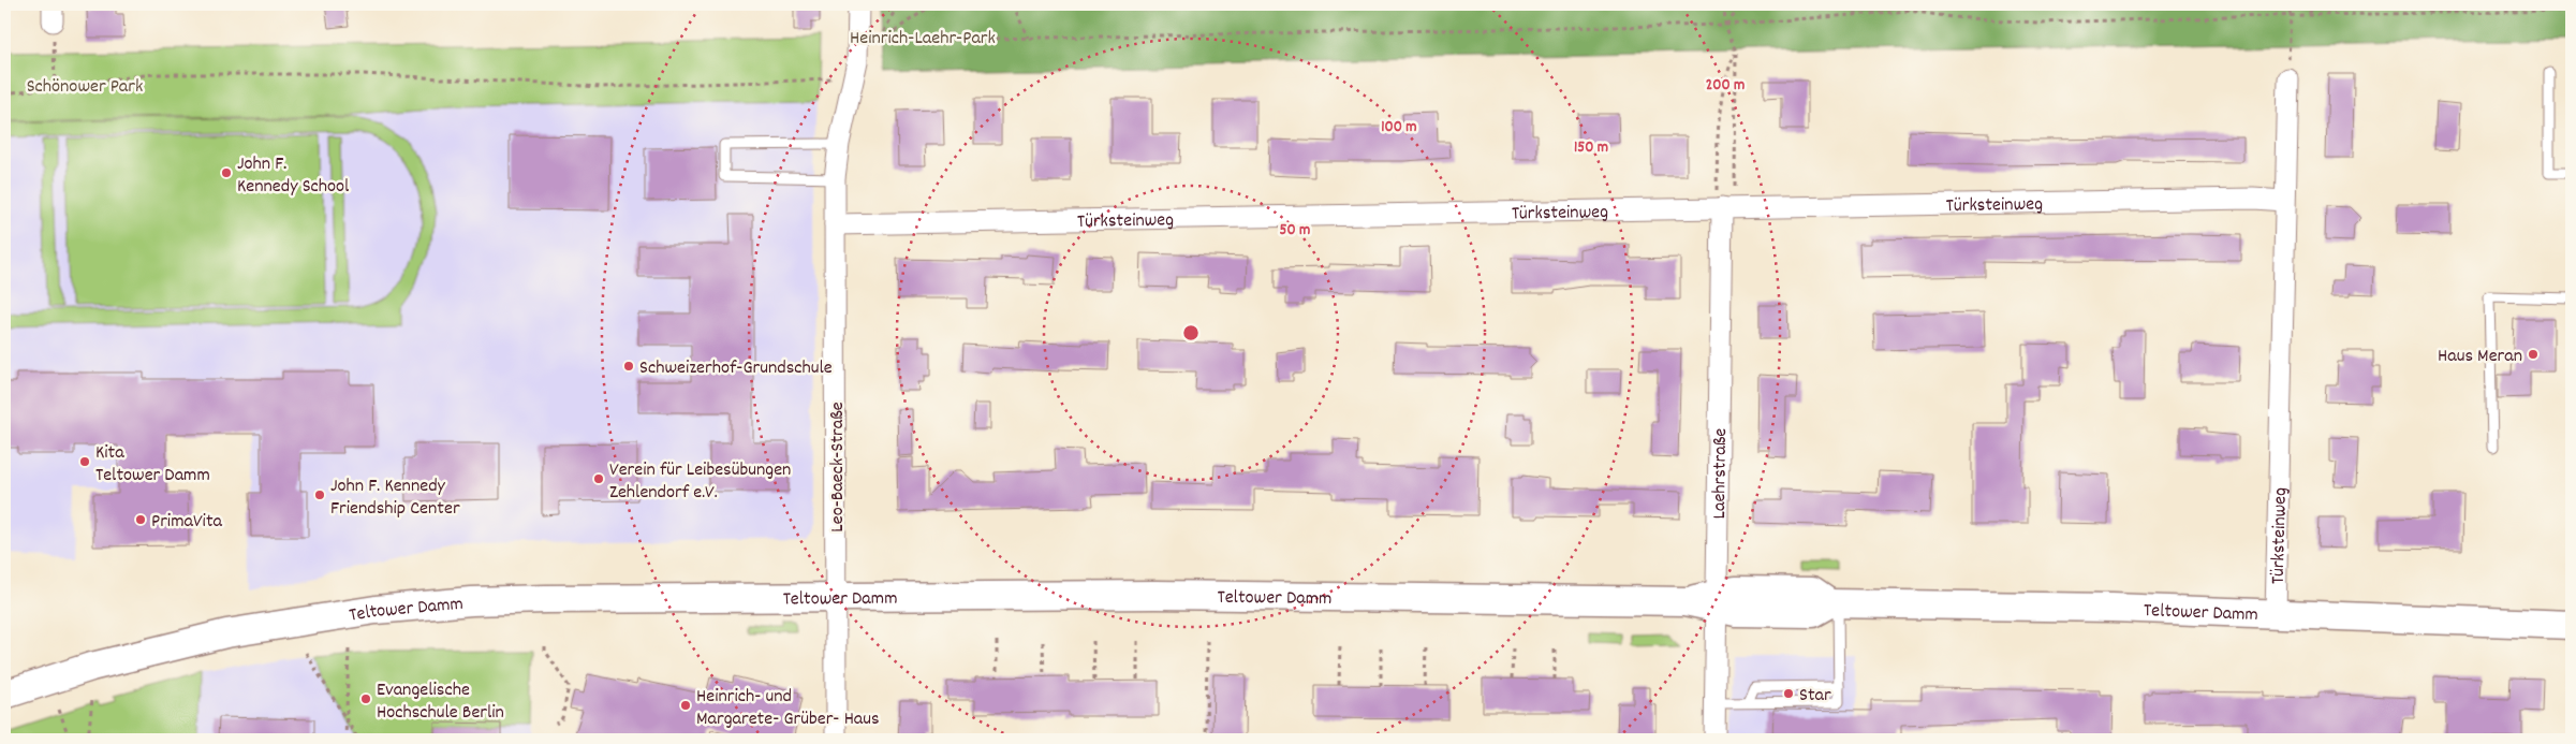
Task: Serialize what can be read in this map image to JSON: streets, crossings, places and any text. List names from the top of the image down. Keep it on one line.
{"streets":{"main road":["Teltower Damm"],"street":["Türksteinweg","Leo-Baeck-Straße","Laehrstraße"]},"crossings":[["Türksteinweg","Leo-Baeck-Straße"],["Türksteinweg","Laehrstraße"],["Türksteinweg","Teltower Damm"],["Leo-Baeck-Straße","Teltower Damm"],["Laehrstraße","Teltower Damm"]],"parks":["Heinrich-Laehr-Park","Schönower Park"],"places":["John F. Kennedy School","Haus Meran","Schweizerhof-Grundschule","Kita Teltower Damm","Verein für Leibesübungen Zehlendorf e.V.","John F. Kennedy Friendship Center","PrimaVita","Star","Evangelische Hochschule Berlin","Heinrich- und Margarete- Grüber- Haus"],"rings":["200 m","100 m","150 m","50 m"]}
